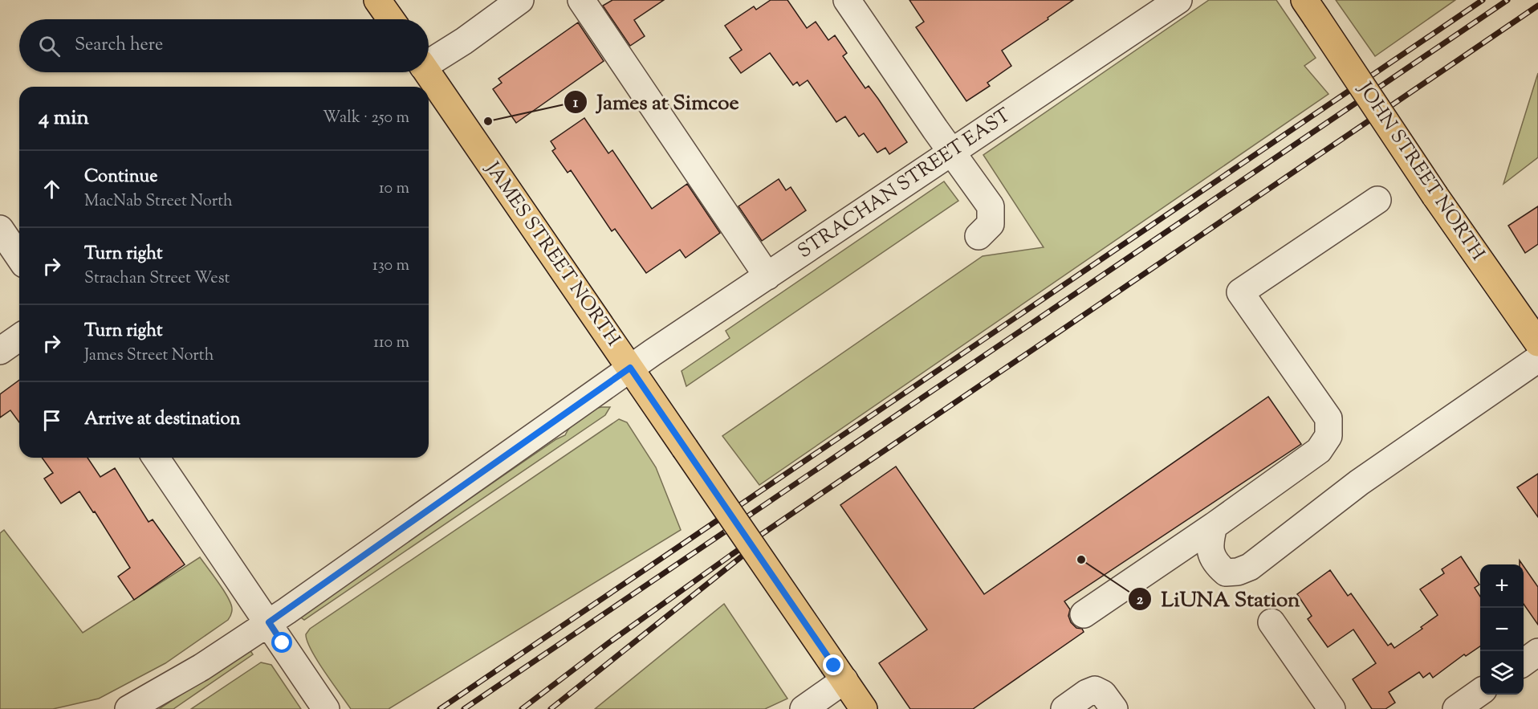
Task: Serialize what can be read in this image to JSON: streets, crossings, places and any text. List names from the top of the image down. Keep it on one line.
{"streets":{"main road":["JOHN STREET NORTH","JAMES STREET NORTH"],"street":["STRACHAN STREET EAST"]},"crossings":[["STRACHAN STREET EAST","JAMES STREET NORTH"]],"places":["James at Simcoe","LiUNA Station"],"page":{"search":"Search here","heading":["4 min","Walk · 250 m"],"list":[["Continue","MacNab Street North","10 m"],["Turn right","Strachan Street West","130 m"],["Turn right","James Street North","110 m"],"Arrive at destination"],"map_buttons":["+","−"]}}
